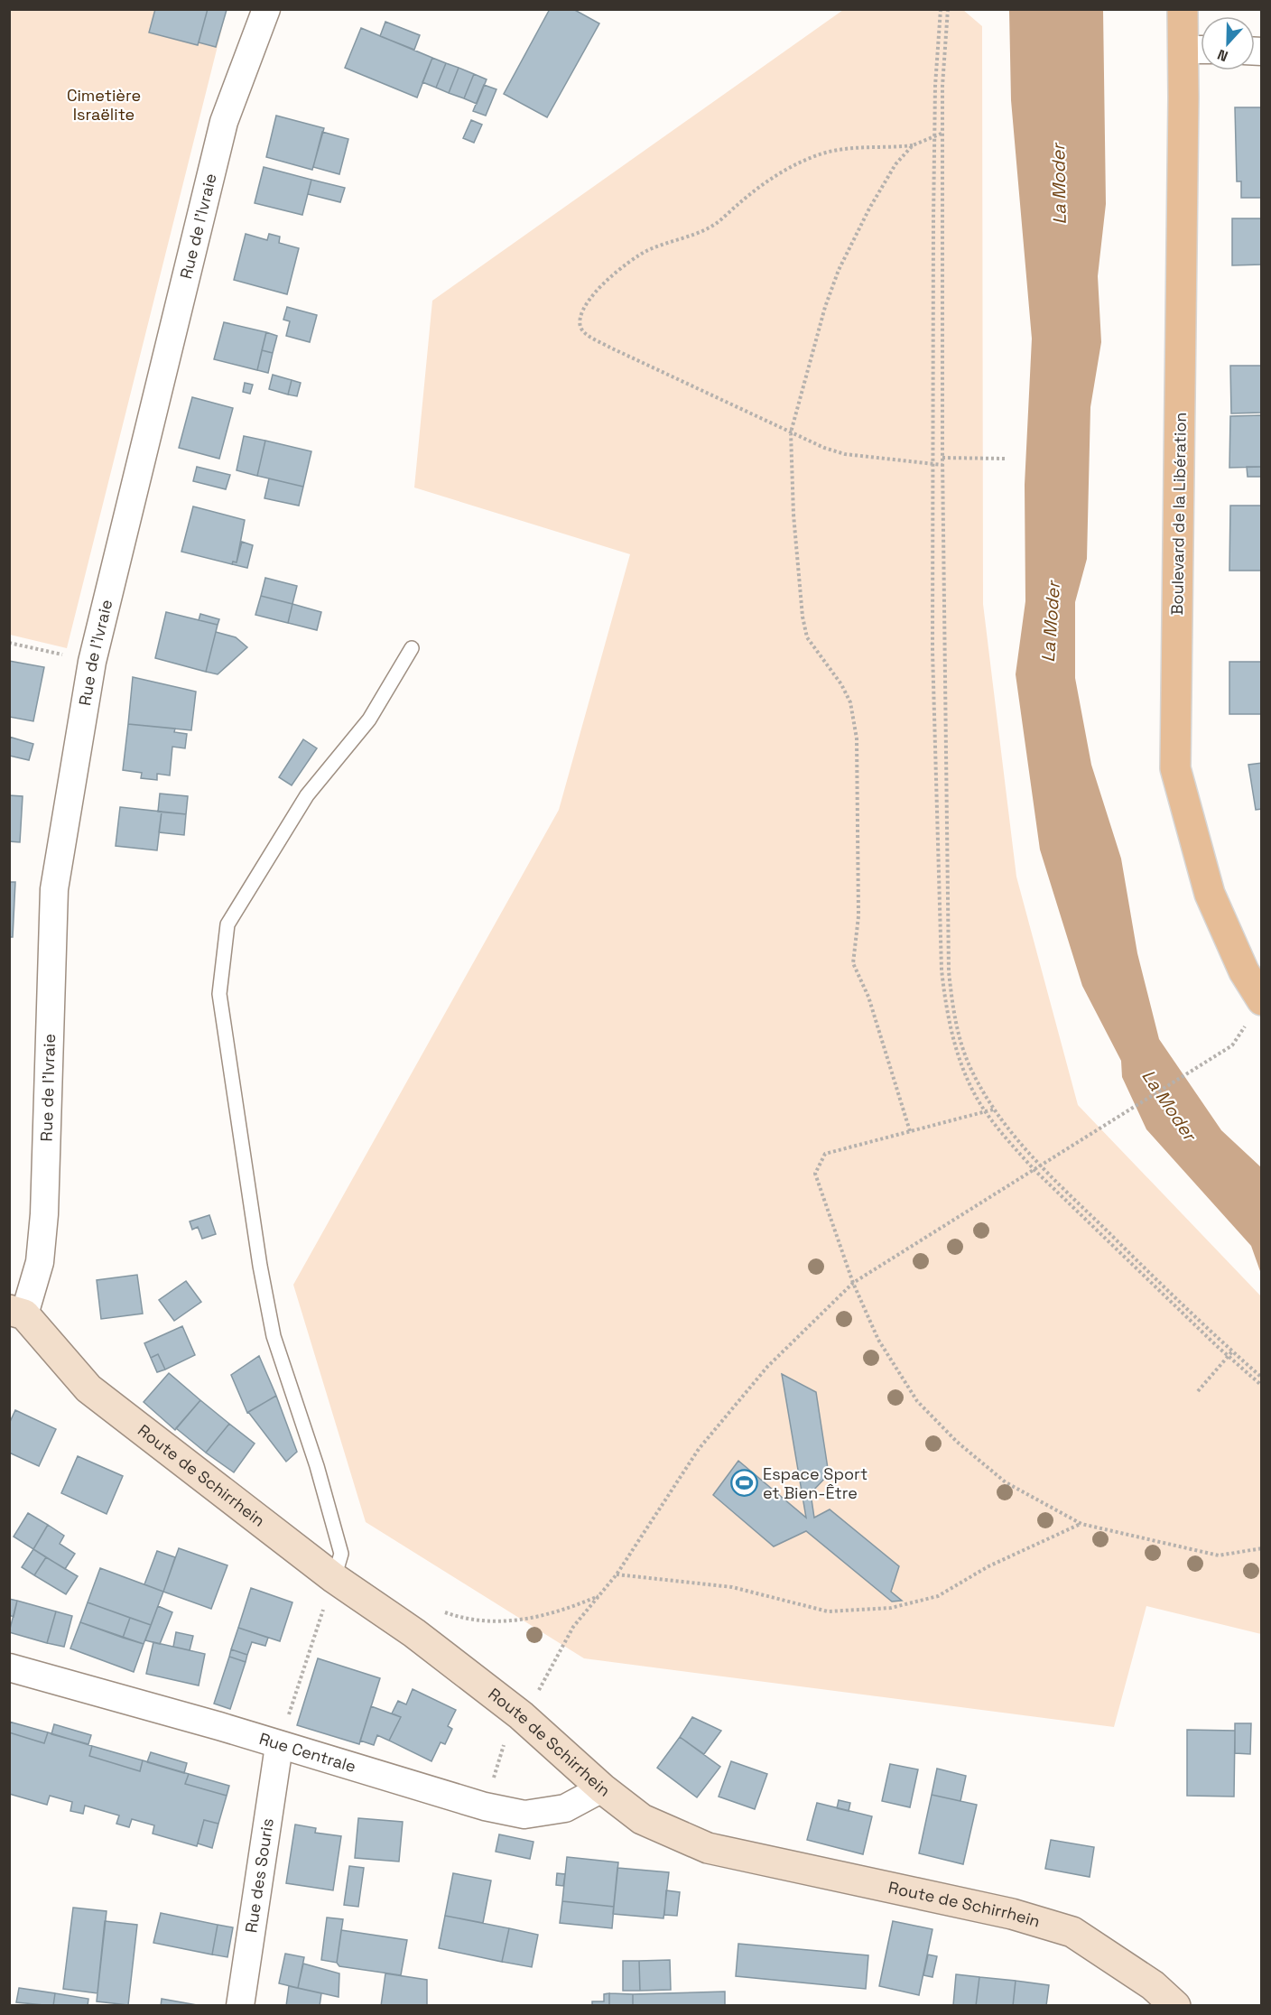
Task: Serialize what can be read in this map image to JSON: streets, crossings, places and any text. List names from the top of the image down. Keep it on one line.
{"streets":{"main road":["Boulevard de la Libération"],"street":["Rue de l'Ivraie","Route de Schirrhein","Rue Centrale","Rue des Souris"]},"crossings":[["Rue de l'Ivraie","Route de Schirrhein"],["Route de Schirrhein","Rue Centrale"],["Rue Centrale","Rue des Souris"]],"water":["La Moder"],"parks":["Cimetière Israëlite"],"places":{"sports":["Espace Sport et Bien-Être"]},"north":"bottom"}
